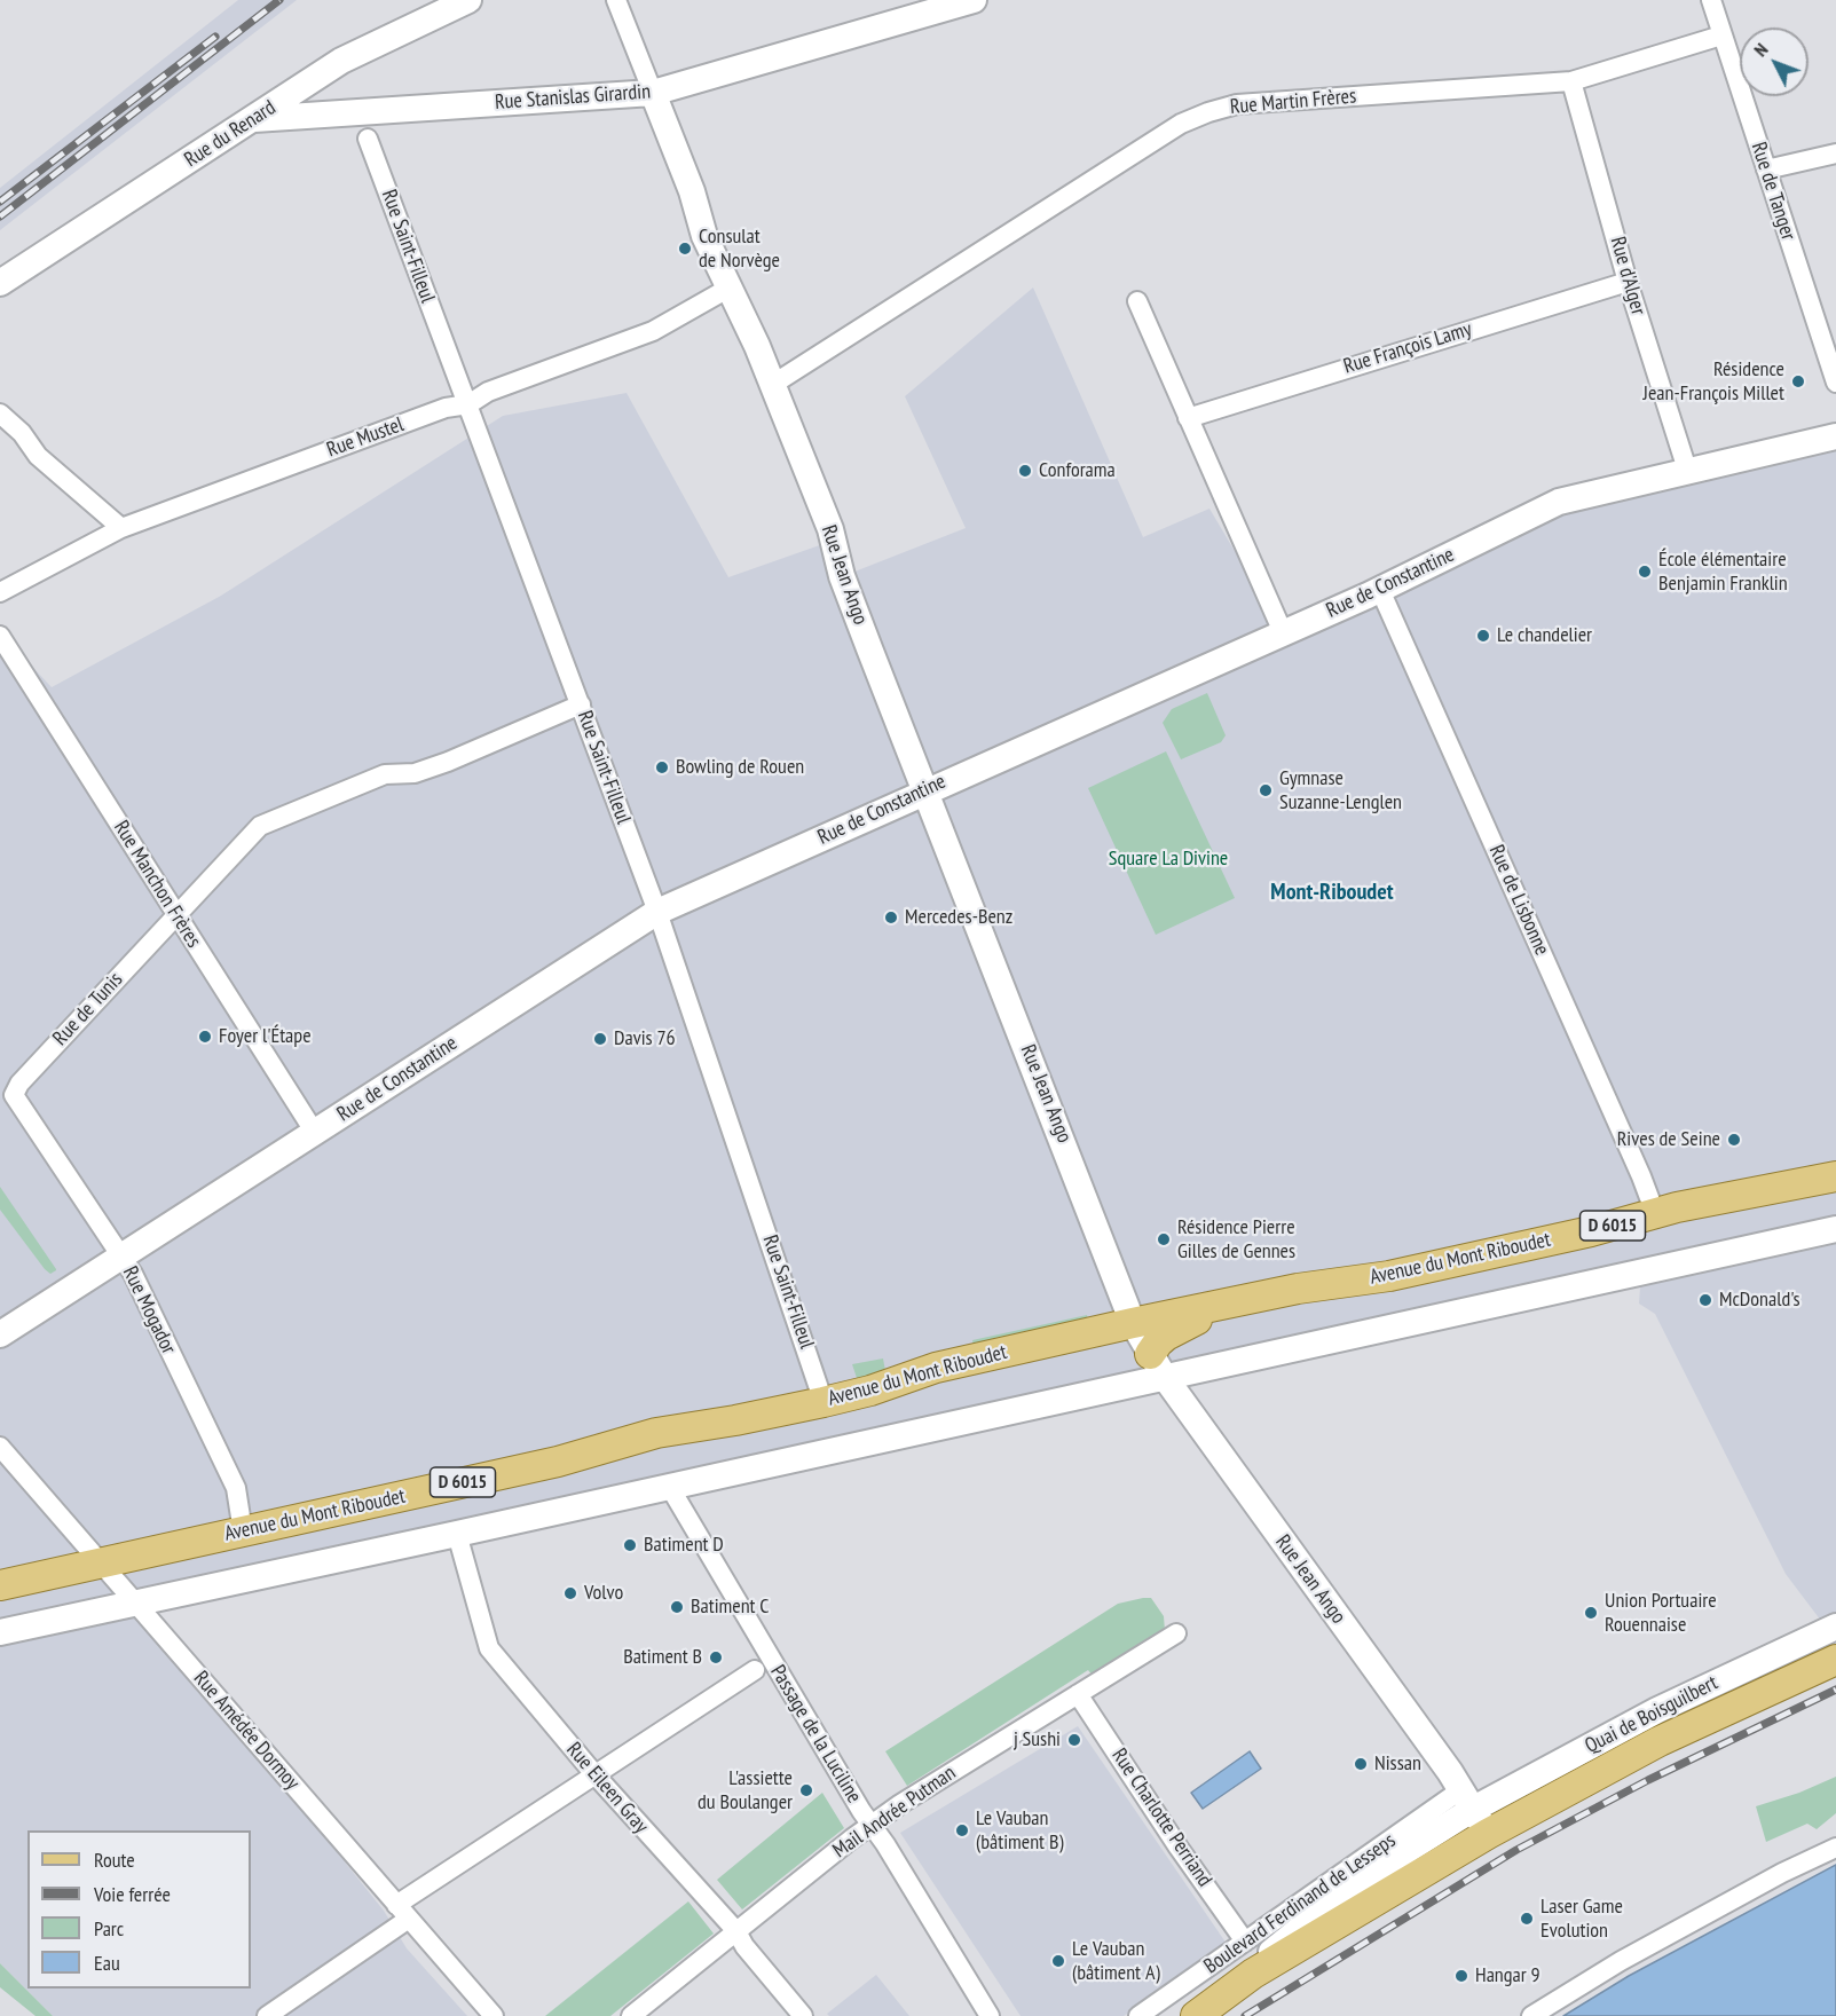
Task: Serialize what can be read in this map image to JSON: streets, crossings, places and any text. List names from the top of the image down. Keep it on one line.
{"streets":{"main road":["D 6015","Avenue du Mont Riboudet","Quai de Boisguilbert","Boulevard Ferdinand de Lesseps"],"street":["Rue Stanislas Girardin","Rue Martin Frères","Rue du Renard","Rue de Tanger","Rue Saint-Filleul","Rue d'Alger","Rue François Lamy","Rue Mustel","Rue Jean Ango","Rue de Constantine","Rue Manchon Frères","Rue de Lisbonne","Rue de Tunis","Rue Mogador","Rue Amédée Dormoy","Passage de la Luciline","Rue Eileen Gray","Mail Andrée Putman","Rue Charlotte Perriand"]},"crossings":[["Rue Stanislas Girardin","Rue du Renard"],["Rue Stanislas Girardin","Rue Jean Ango"],["Rue Martin Frères","Rue de Tanger"],["Rue Martin Frères","Rue d'Alger"],["Rue Martin Frères","Rue Jean Ango"],["Rue Saint-Filleul","Rue Mustel"],["Rue Saint-Filleul","Rue de Constantine"],["Rue Saint-Filleul","Avenue du Mont Riboudet"],["Rue d'Alger","Rue François Lamy"],["Rue d'Alger","Rue de Constantine"],["Rue Mustel","Rue Jean Ango"],["Rue Jean Ango","Rue de Constantine"],["Rue Jean Ango","D 6015"],["Rue Jean Ango","Avenue du Mont Riboudet"],["Rue Jean Ango","Quai de Boisguilbert"],["Rue Jean Ango","Boulevard Ferdinand de Lesseps"],["Rue de Constantine","Rue Manchon Frères"],["Rue de Constantine","Rue de Lisbonne"],["Rue de Constantine","Rue Mogador"],["Rue Manchon Frères","Rue de Tunis"],["Rue de Lisbonne","Avenue du Mont Riboudet"],["Rue de Tunis","Rue Mogador"],["D 6015","Avenue du Mont Riboudet"],["D 6015","Rue Amédée Dormoy"],["D 6015","Passage de la Luciline"],["D 6015","Rue Eileen Gray"],["Avenue du Mont Riboudet","Rue Mogador"],["Avenue du Mont Riboudet","Rue Amédée Dormoy"],["Quai de Boisguilbert","Boulevard Ferdinand de Lesseps"],["Passage de la Luciline","Mail Andrée Putman"],["Rue Eileen Gray","Mail Andrée Putman"],["Mail Andrée Putman","Rue Charlotte Perriand"],["Rue Charlotte Perriand","Boulevard Ferdinand de Lesseps"]],"districts":["Mont-Riboudet"],"parks":["Square La Divine"],"places":["Consulat de Norvège","Résidence Jean-François Millet","Conforama","École élémentaire Benjamin Franklin","Le chandelier","Bowling de Rouen","Gymnase Suzanne-Lenglen","Mercedes-Benz","Foyer l'Étape","Davis 76","Rives de Seine","Résidence Pierre Gilles de Gennes","McDonald's","Batiment D","Volvo","Batiment C","Union Portuaire Rouennaise","Batiment B","j Sushi","Nissan","L'assiette du Boulanger","Le Vauban (bâtiment B)","Laser Game Evolution","Le Vauban (bâtiment A)","Hangar 9"],"legend":["Route","Voie ferrée","Parc","Eau"],"north":"top left"}
